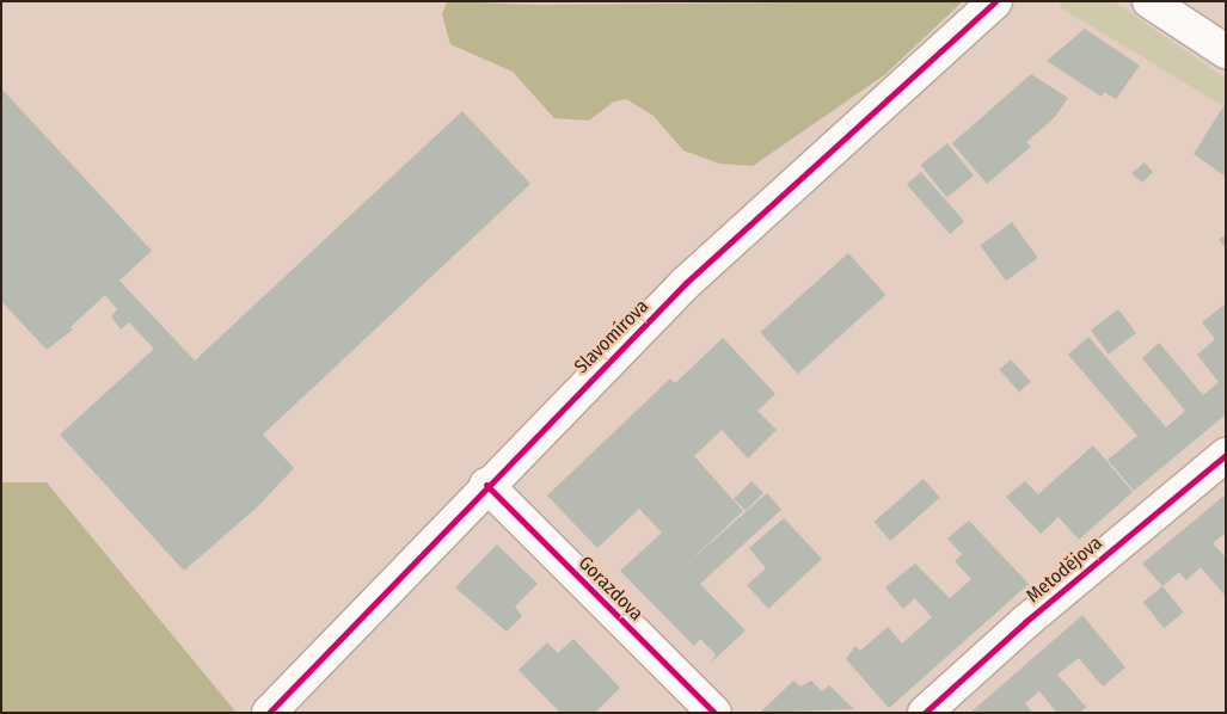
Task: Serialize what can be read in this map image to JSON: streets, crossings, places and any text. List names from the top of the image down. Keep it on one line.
{"streets":{"street":["Slavomírova","Metodějova","Gorazdova"]},"crossings":[["Slavomírova","Gorazdova"]]}
